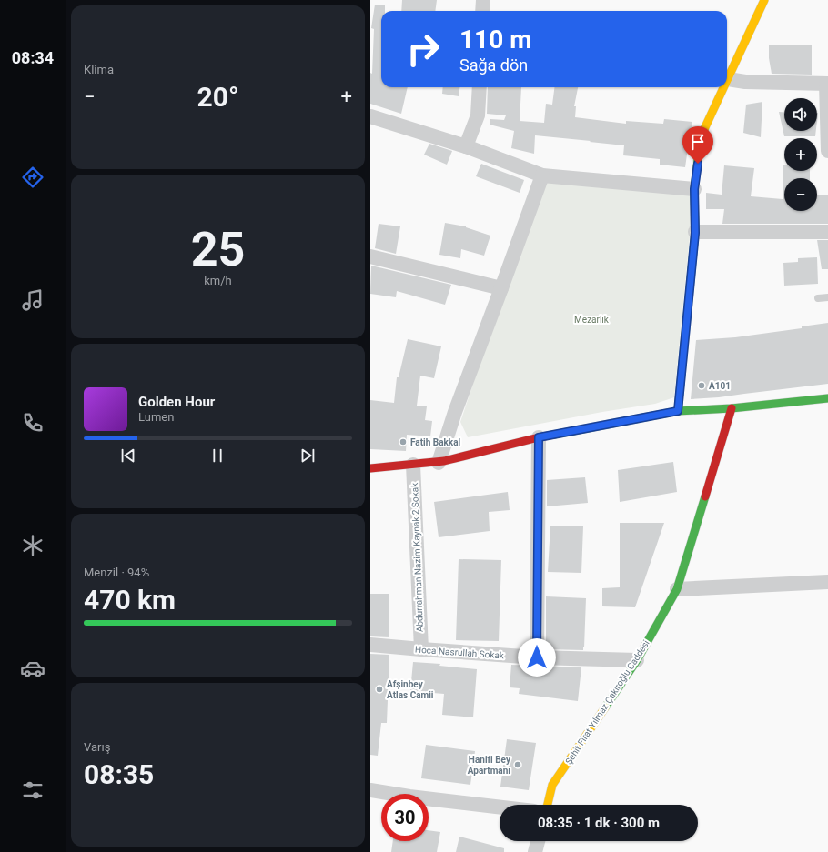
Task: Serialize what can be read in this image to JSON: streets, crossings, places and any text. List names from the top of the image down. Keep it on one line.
{"streets":{"street":["Abdurrahman Nazim Kaynak 2 Sokak","Hoca Nasrullah Sokak","Şehit Fırat Yılmaz Çakıroğlu Caddesi"]},"crossings":[["Abdurrahman Nazim Kaynak 2 Sokak","Hoca Nasrullah Sokak"],["Hoca Nasrullah Sokak","Şehit Fırat Yılmaz Çakıroğlu Caddesi"]],"parks":["Mezarlık"],"places":["A101","Fatih Bakkal","Afşinbey Atlas Camii","Hanifi Bey Apartmanı"],"page":{"tabs":"08:34","tile":["Klima",["25","km/h"],["Menzil · 94%","470 km"],["Varış","08:35"]],"turn":["110 m","Sağa dön"],"heat":["−","20°","+"],"map_buttons":["+","−"],"song":["Golden Hour","Lumen"],"limit":"30","trip":"08:35 · 1 dk · 300 m"}}
